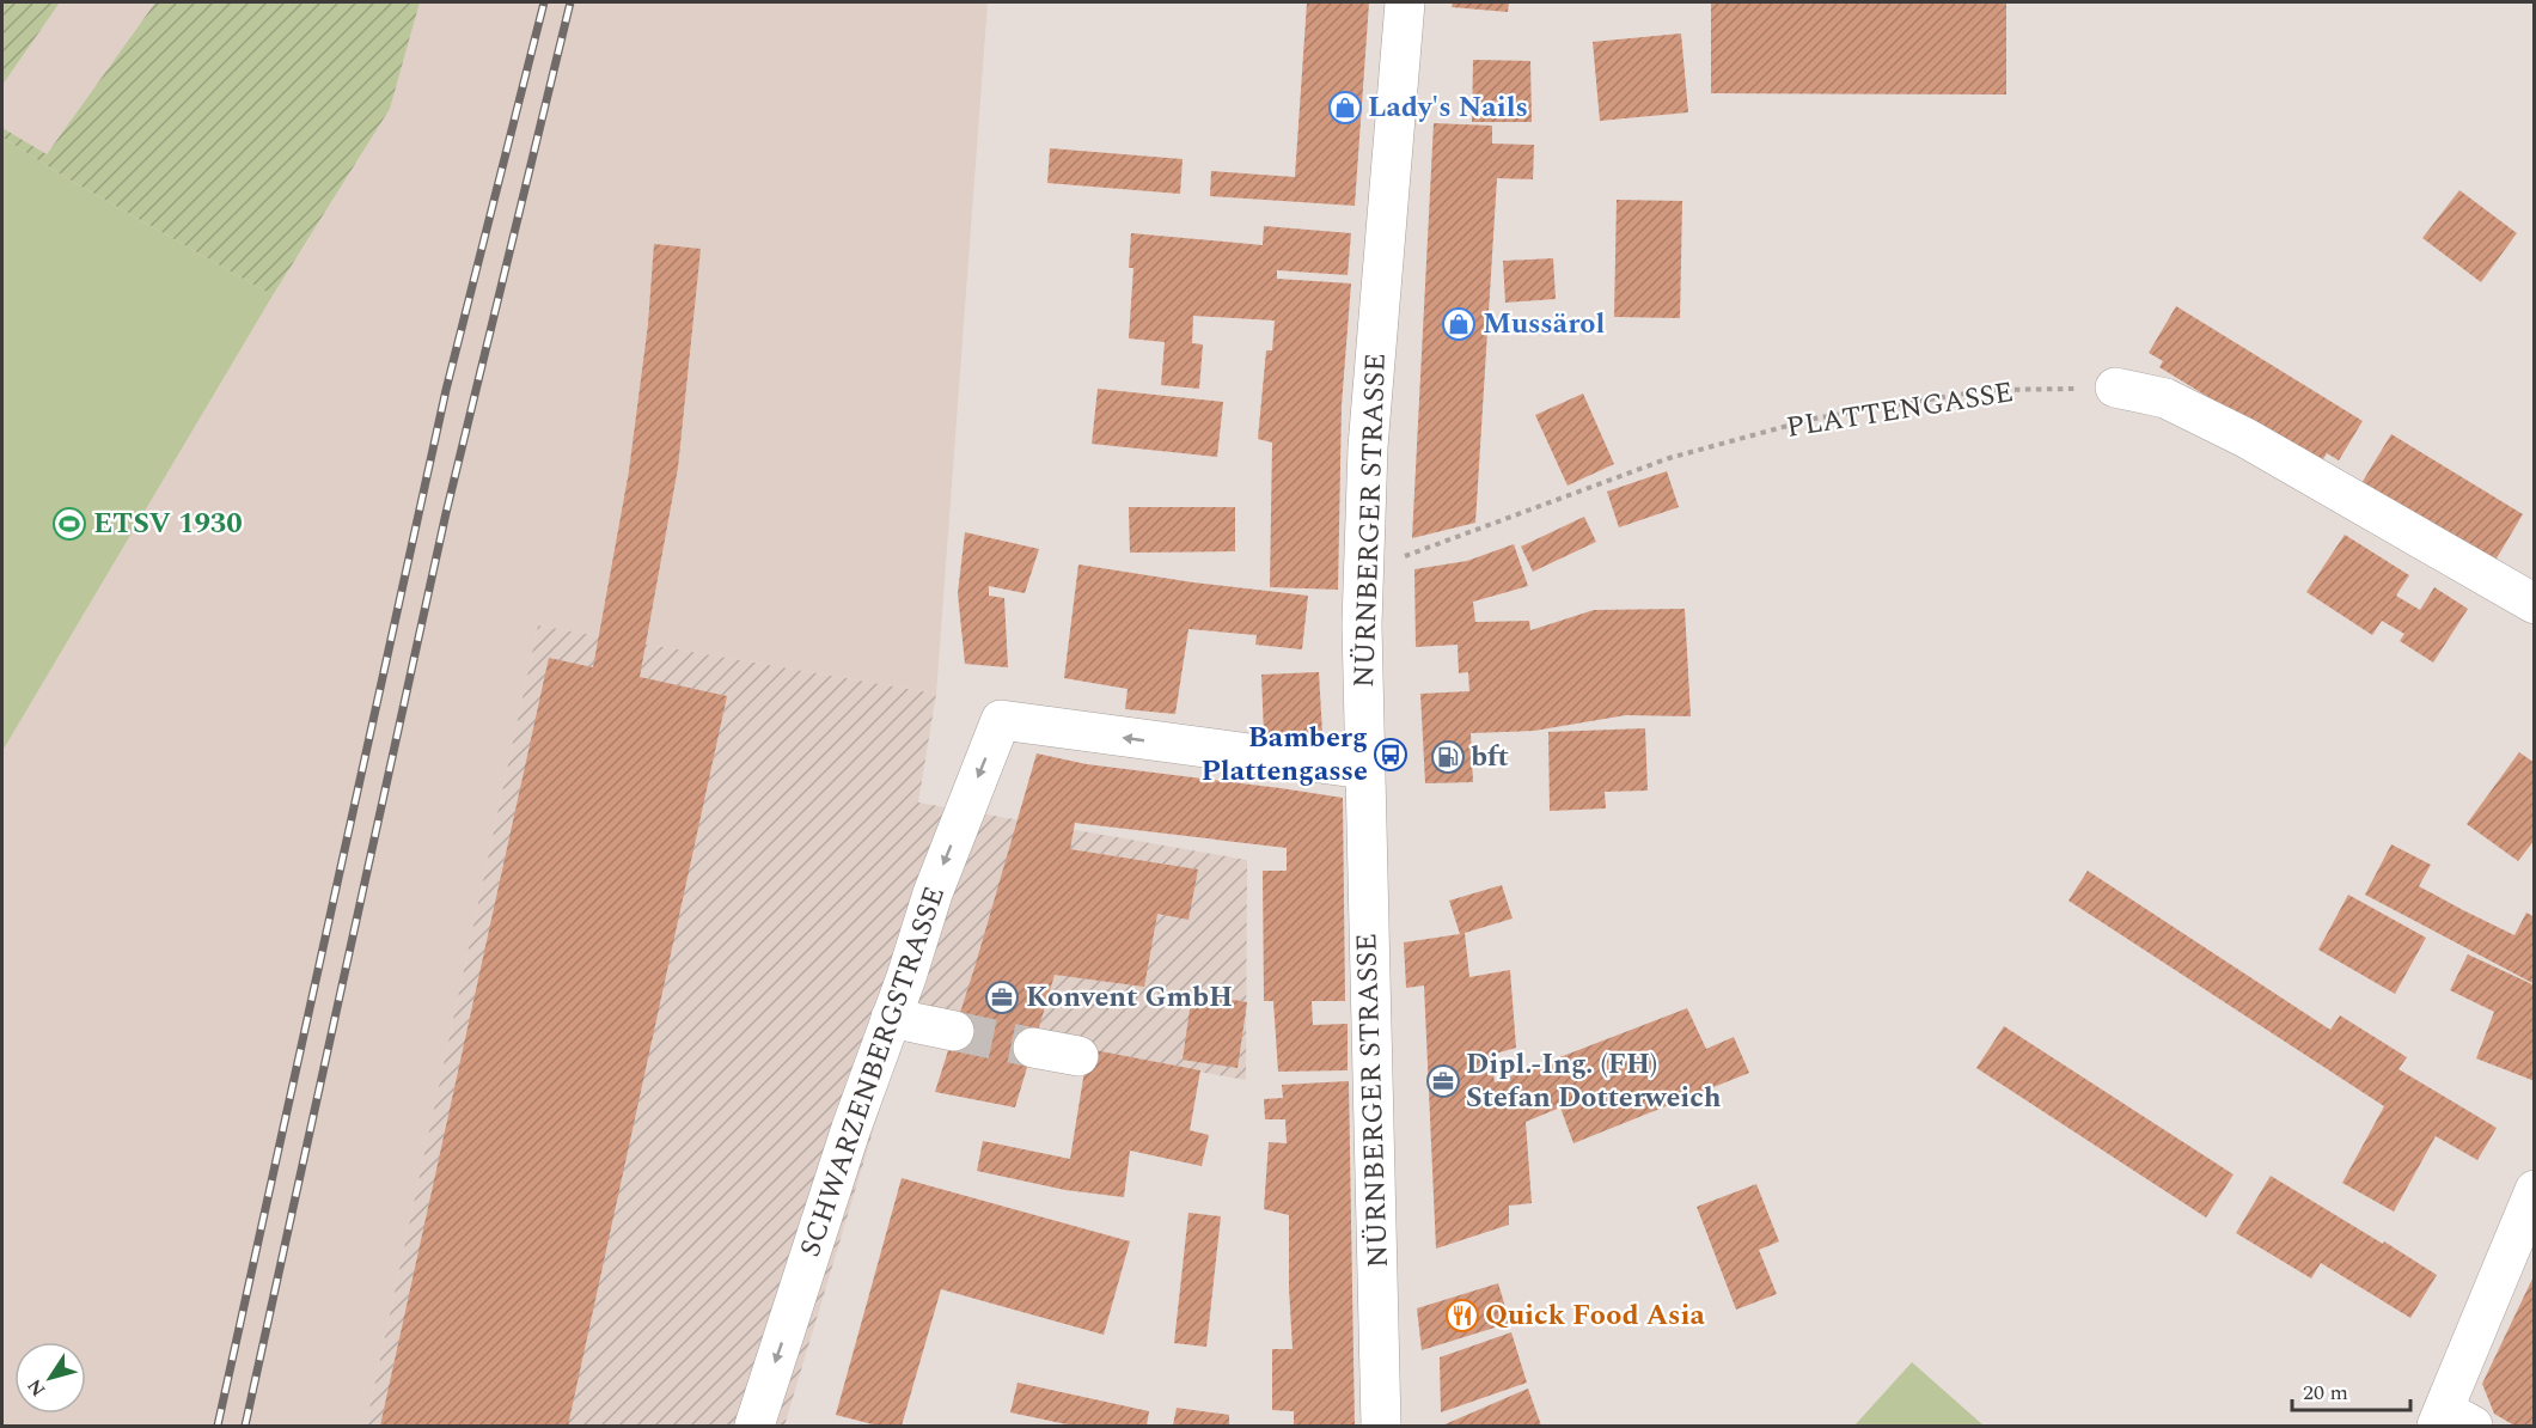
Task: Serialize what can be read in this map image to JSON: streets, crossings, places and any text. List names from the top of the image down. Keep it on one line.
{"streets":{"street":["NÜRNBERGER STRASSE","SCHWARZENBERGSTRASSE"],"path":["PLATTENGASSE"]},"crossings":[["PLATTENGASSE","NÜRNBERGER STRASSE"],["NÜRNBERGER STRASSE","SCHWARZENBERGSTRASSE"]],"one_way":["SCHWARZENBERGSTRASSE"],"places":{"shop":["Lady's Nails","Mussärol"],"sports":["ETSV 1930"],"bus stop":["Bamberg Plattengasse"],"fuel station":["bft"],"office":["Konvent GmbH","Dipl.-Ing. (FH) Stefan Dotterweich"],"restaurant":["Quick Food Asia"]},"scale_bar":"20 m","north":"bottom left"}
